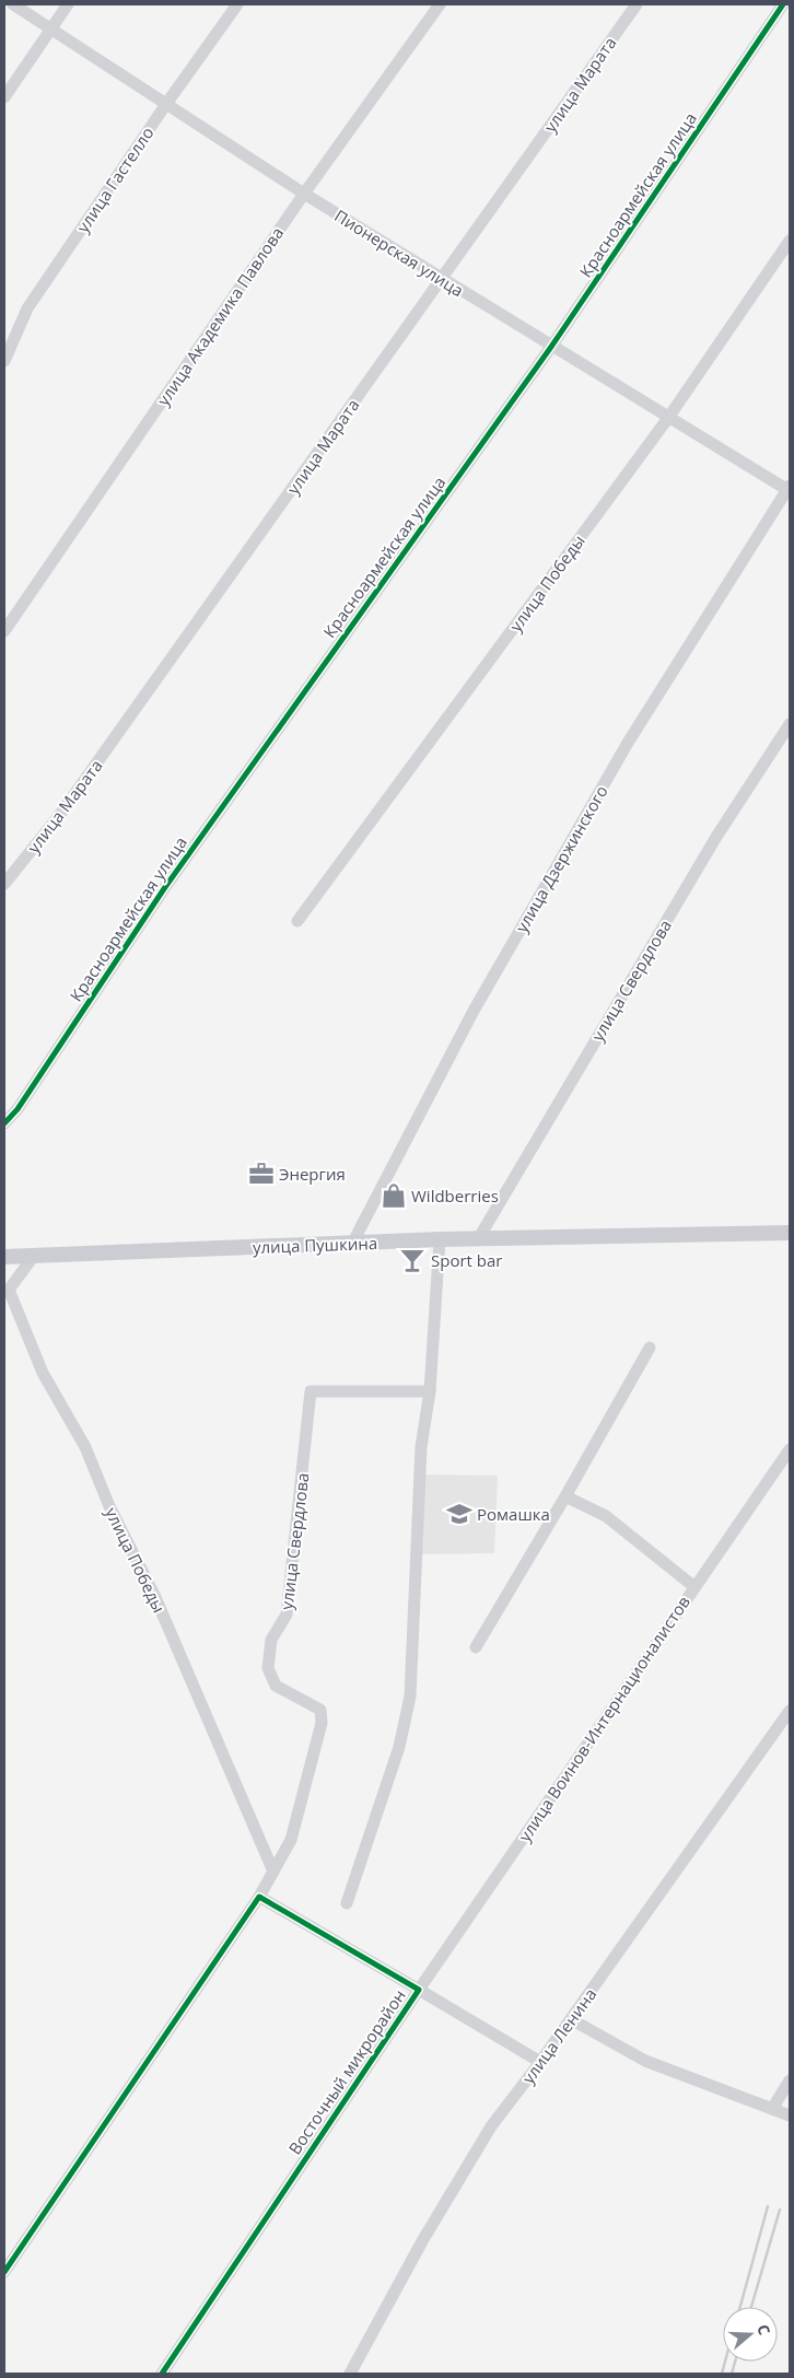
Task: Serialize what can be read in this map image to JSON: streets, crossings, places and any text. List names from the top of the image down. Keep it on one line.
{"streets":{"main road":["улица Пушкина"],"street":["улица Марата","улица Гастелло","Красноармейская улица","Пионерская улица","улица Академика Павлова","улица Победы","улица Дзержинского","улица Свердлова","улица Воинов-Интернационалистов","улица Ленина","Восточный микрорайон"]},"crossings":[["улица Марата","Пионерская улица"],["улица Гастелло","Пионерская улица"],["Красноармейская улица","Пионерская улица"],["Пионерская улица","улица Академика Павлова"],["Пионерская улица","улица Победы"],["Пионерская улица","улица Дзержинского"],["улица Победы","улица Свердлова"],["улица Победы","улица Пушкина"],["улица Дзержинского","улица Пушкина"],["улица Свердлова","улица Пушкина"],["улица Свердлова","Восточный микрорайон"],["улица Воинов-Интернационалистов","Восточный микрорайон"]],"places":{"office":["Энергия"],"shop":["Wildberries"],"bar":["Sport bar"],"school or university":["Ромашка"]},"north":"right"}
